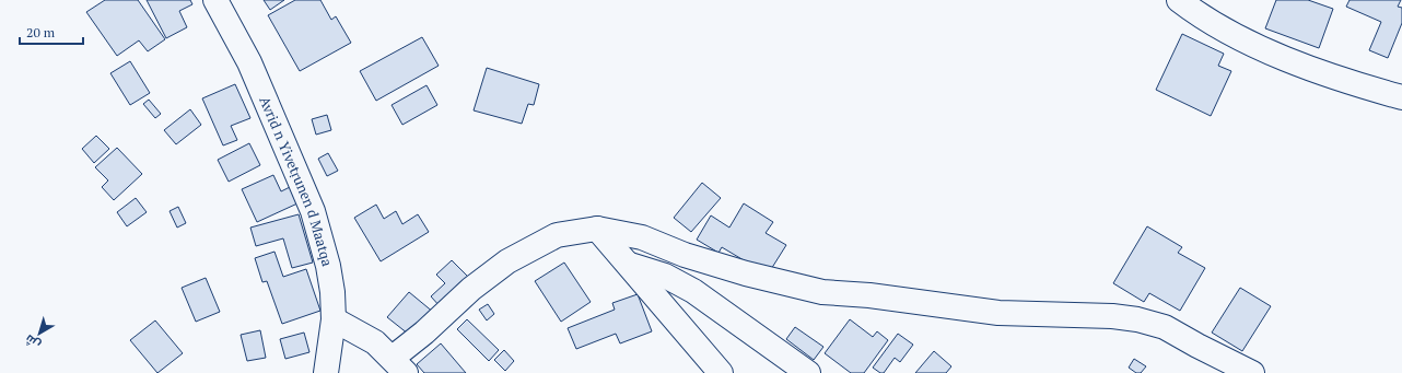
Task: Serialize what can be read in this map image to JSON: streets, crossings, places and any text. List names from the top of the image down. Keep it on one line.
{"streets":{"street":["Avrid n Yivetṛunen d Maatqa"]},"scale_bar":"20 m","north":"bottom left"}
